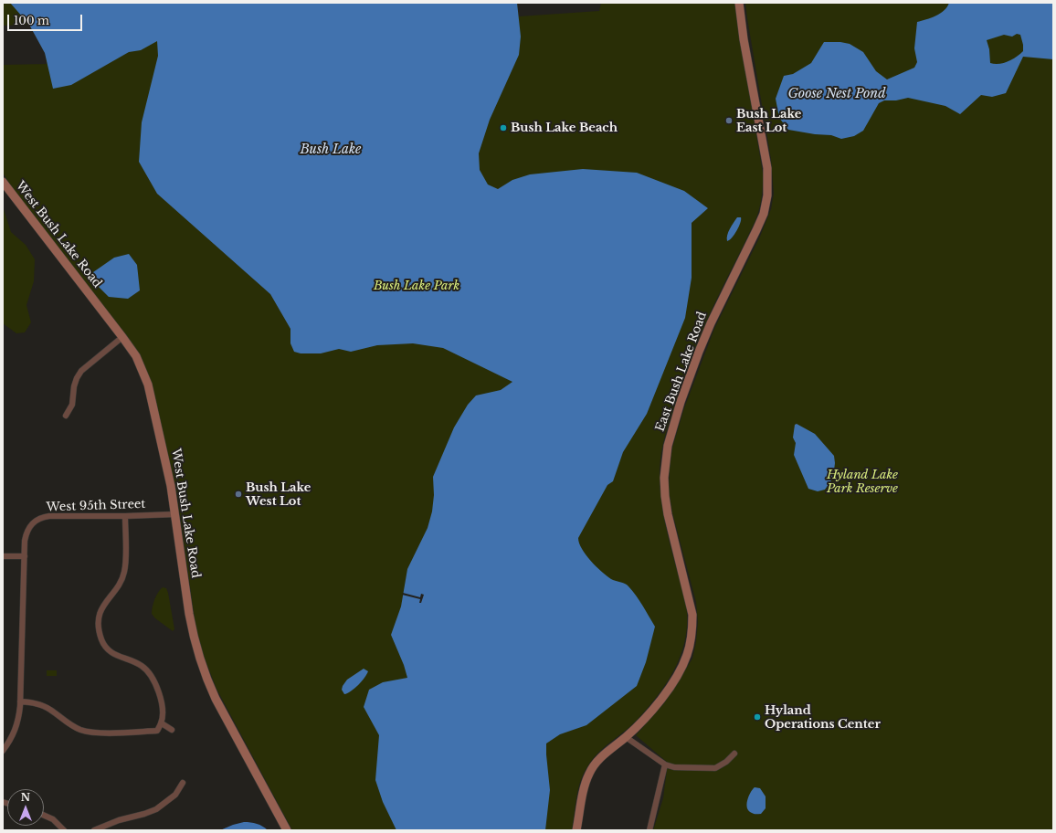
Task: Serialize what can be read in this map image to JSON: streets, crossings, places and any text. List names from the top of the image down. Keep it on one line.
{"streets":{"street":["West Bush Lake Road","East Bush Lake Road","West 95th Street"]},"crossings":[["West Bush Lake Road","West 95th Street"]],"water":["Goose Nest Pond","Bush Lake"],"parks":["Bush Lake Park","Hyland Lake Park Reserve"],"places":["Bush Lake East Lot","Bush Lake Beach","Bush Lake West Lot","Hyland Operations Center"],"scale_bar":"100 m","north":"top"}
